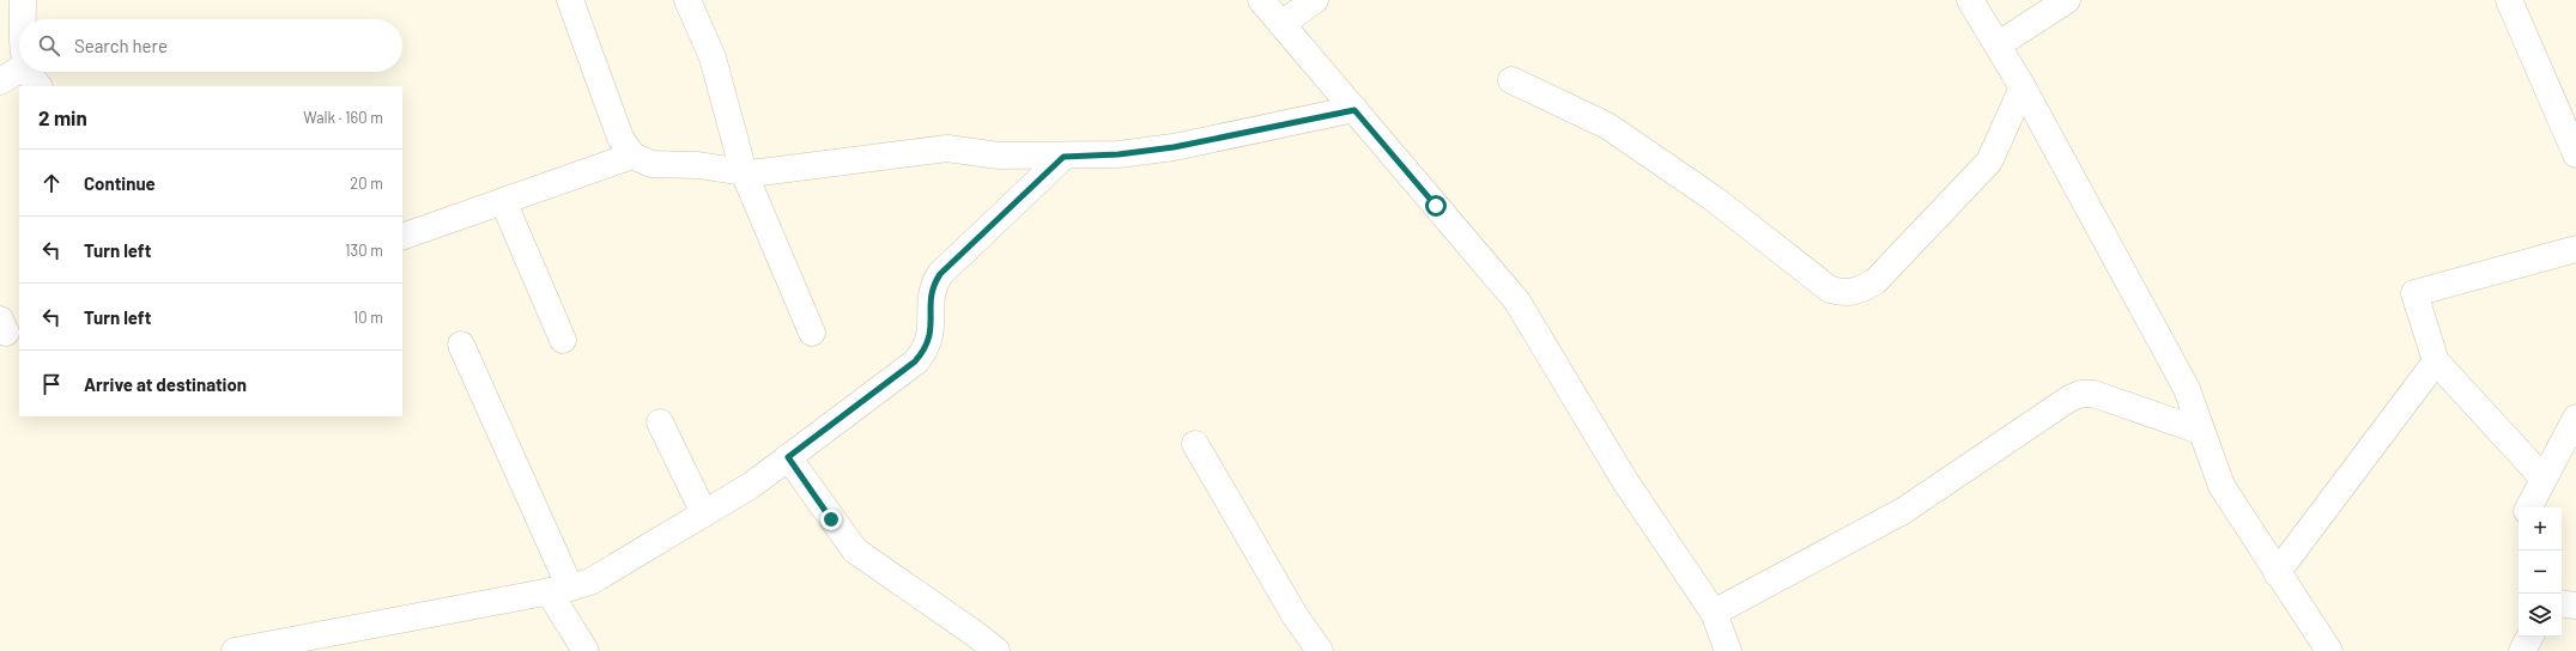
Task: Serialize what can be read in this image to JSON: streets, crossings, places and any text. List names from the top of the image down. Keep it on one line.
{"page":{"search":"Search here","heading":["2 min","Walk · 160 m"],"list":[["Continue","20 m"],["Turn left","130 m"],["Turn left","10 m"],"Arrive at destination"],"map_buttons":["+","−"]}}
